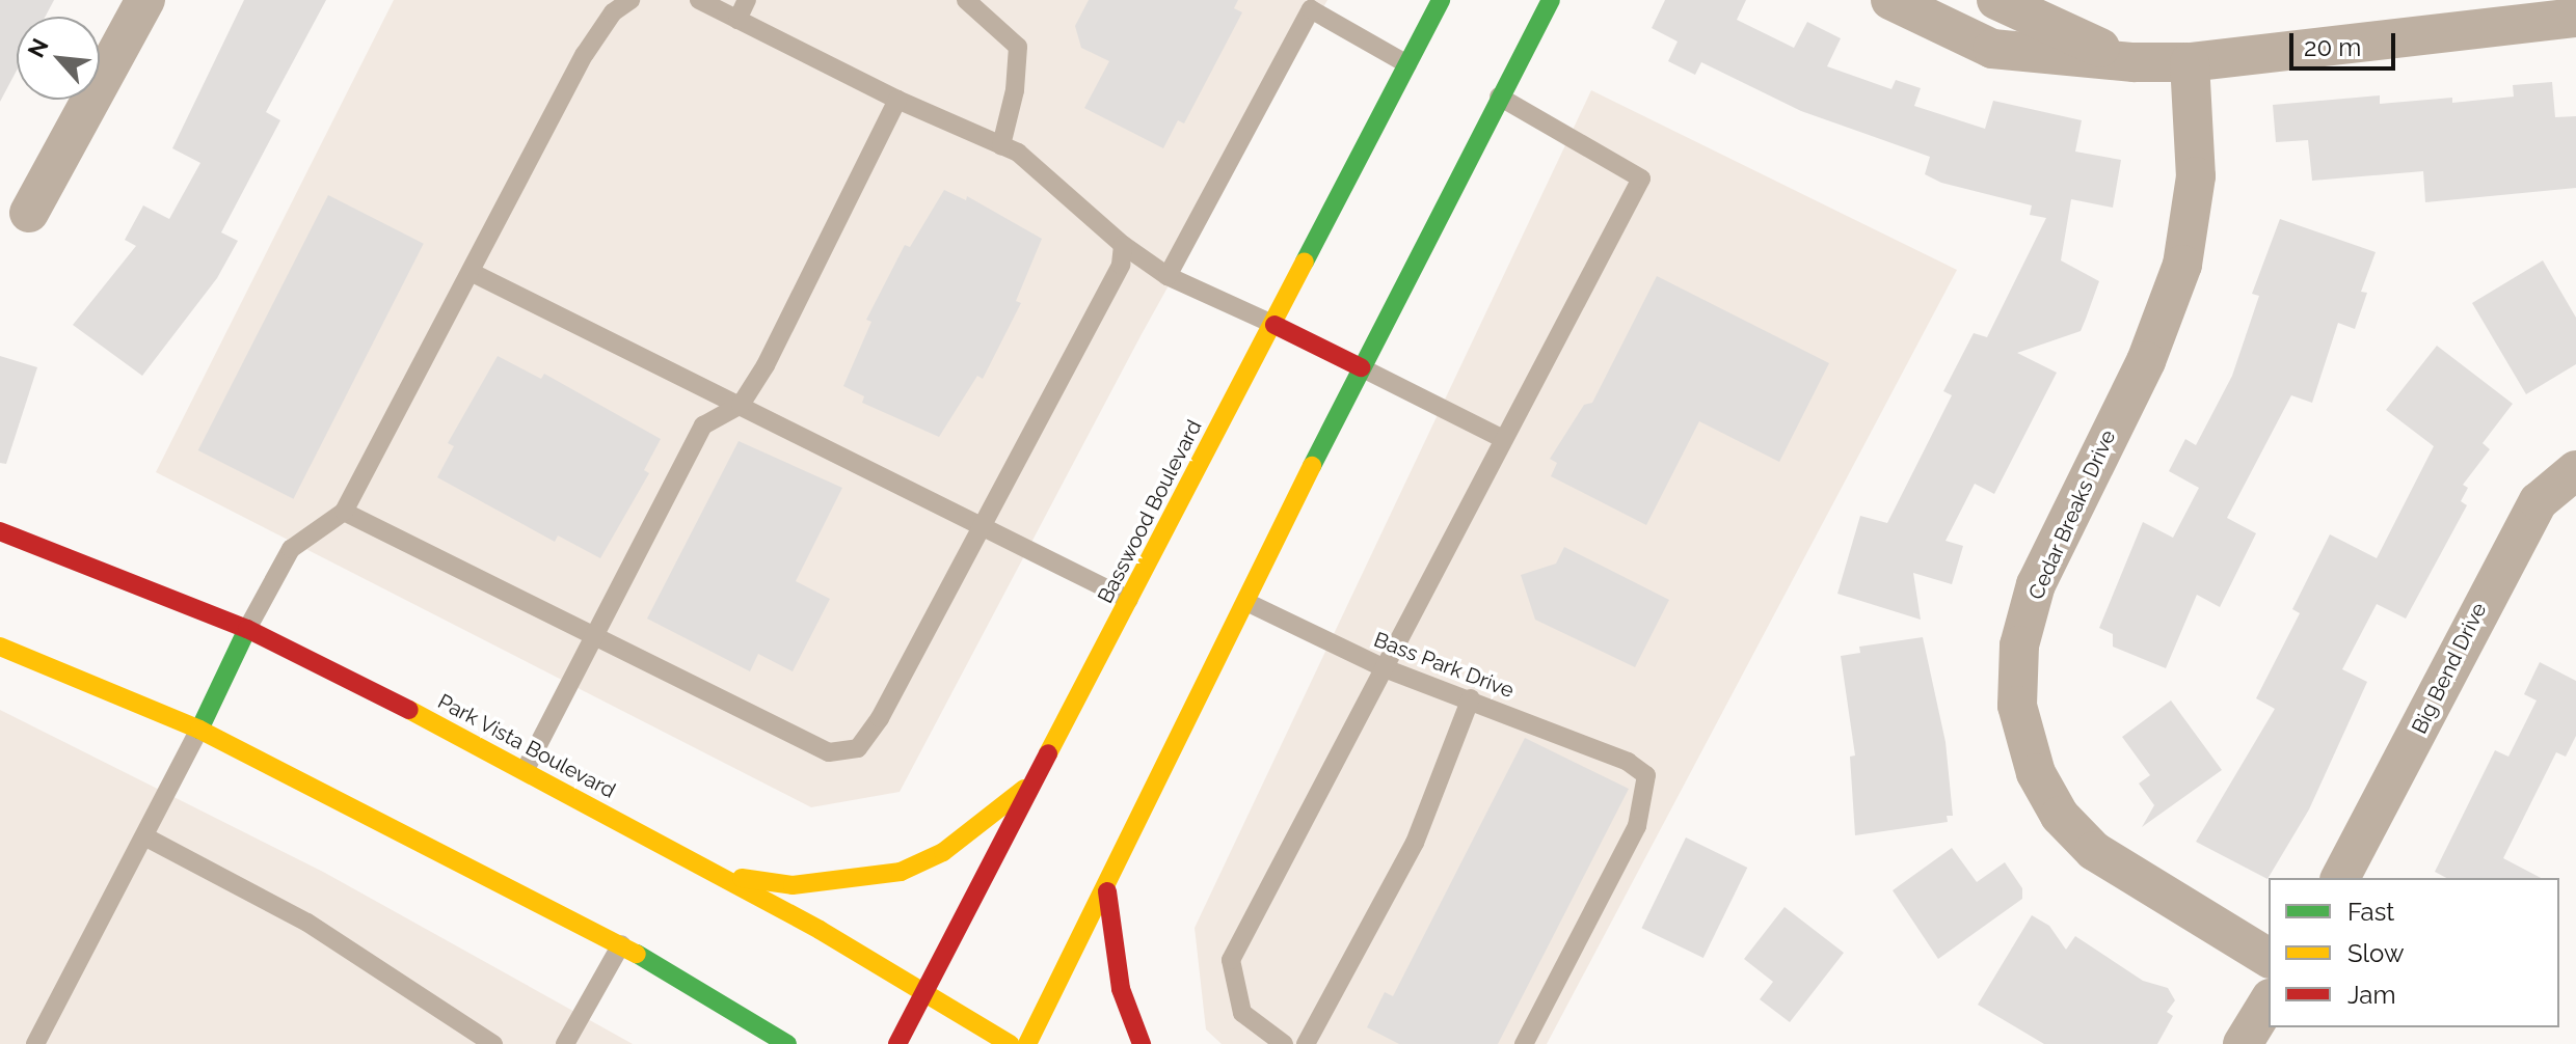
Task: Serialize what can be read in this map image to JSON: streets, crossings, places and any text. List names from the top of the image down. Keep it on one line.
{"streets":{"main road":["Basswood Boulevard","Park Vista Boulevard"],"street":["Cedar Breaks Drive","Big Bend Drive"],"lane":["Bass Park Drive"]},"crossings":[["Basswood Boulevard","Park Vista Boulevard"]],"legend":["Fast","Slow","Jam"],"scale_bar":"20 m","north":"top left"}
